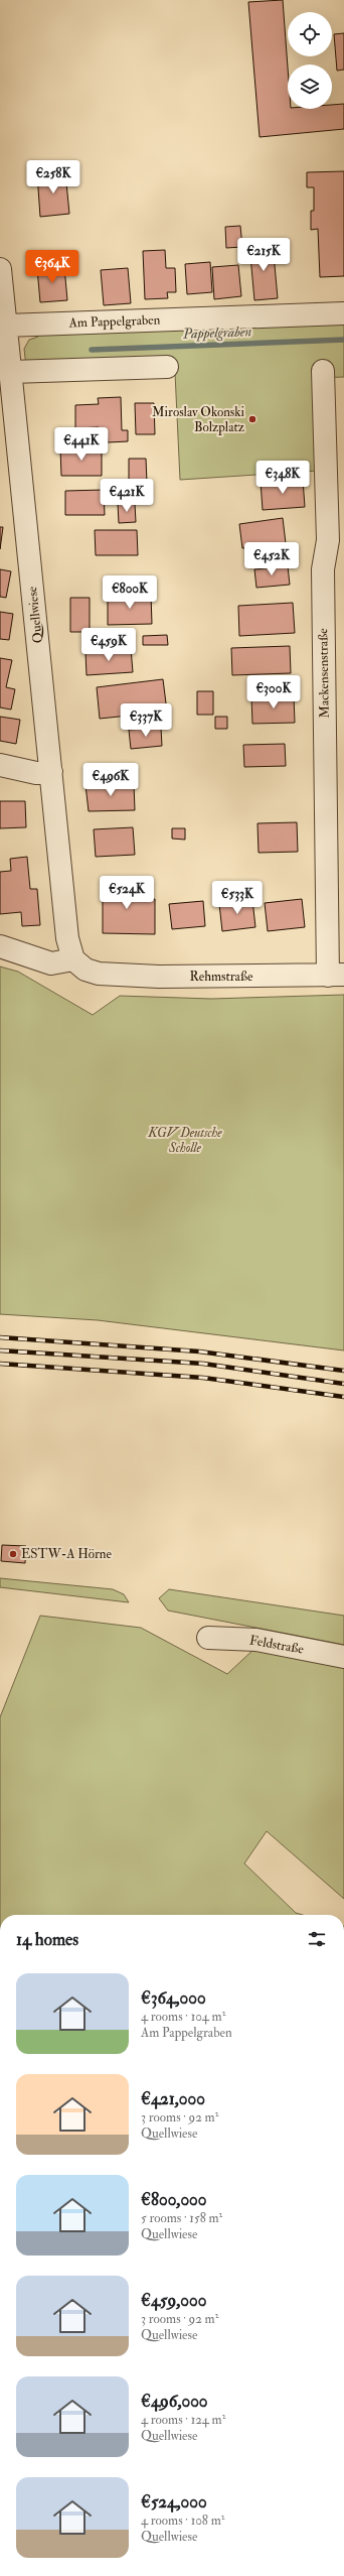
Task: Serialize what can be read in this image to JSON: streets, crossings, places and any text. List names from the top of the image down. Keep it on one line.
{"streets":{"street":["Am Pappelgraben","Quellwiese","Mackensenstraße","Rehmstraße","Feldstraße"]},"crossings":[["Am Pappelgraben","Quellwiese"],["Quellwiese","Rehmstraße"],["Mackensenstraße","Rehmstraße"]],"water":["Pappelgraben"],"parks":["KGV Deutsche Scholle"],"places":["Miroslav Okonski Bolzplatz","ESTW-A Hörne"],"page":{"price":["€258K","€215K","€364K","€441K","€348K","€421K","€452K","€800K","€459K","€300K","€337K","€496K","€524K","€533K"],"heading":"14 homes","list":[{"name":"€364,000","note":"4 rooms · 104 m² · Am Pappelgraben"},{"name":"€421,000","note":"3 rooms · 92 m² · Quellwiese"},{"name":"€800,000","note":"5 rooms · 158 m² · Quellwiese"},{"name":"€459,000","note":"3 rooms · 92 m² · Quellwiese"},{"name":"€496,000","note":"4 rooms · 124 m² · Quellwiese"},{"name":"€524,000","note":"4 rooms · 108 m² · Quellwiese"}]}}
